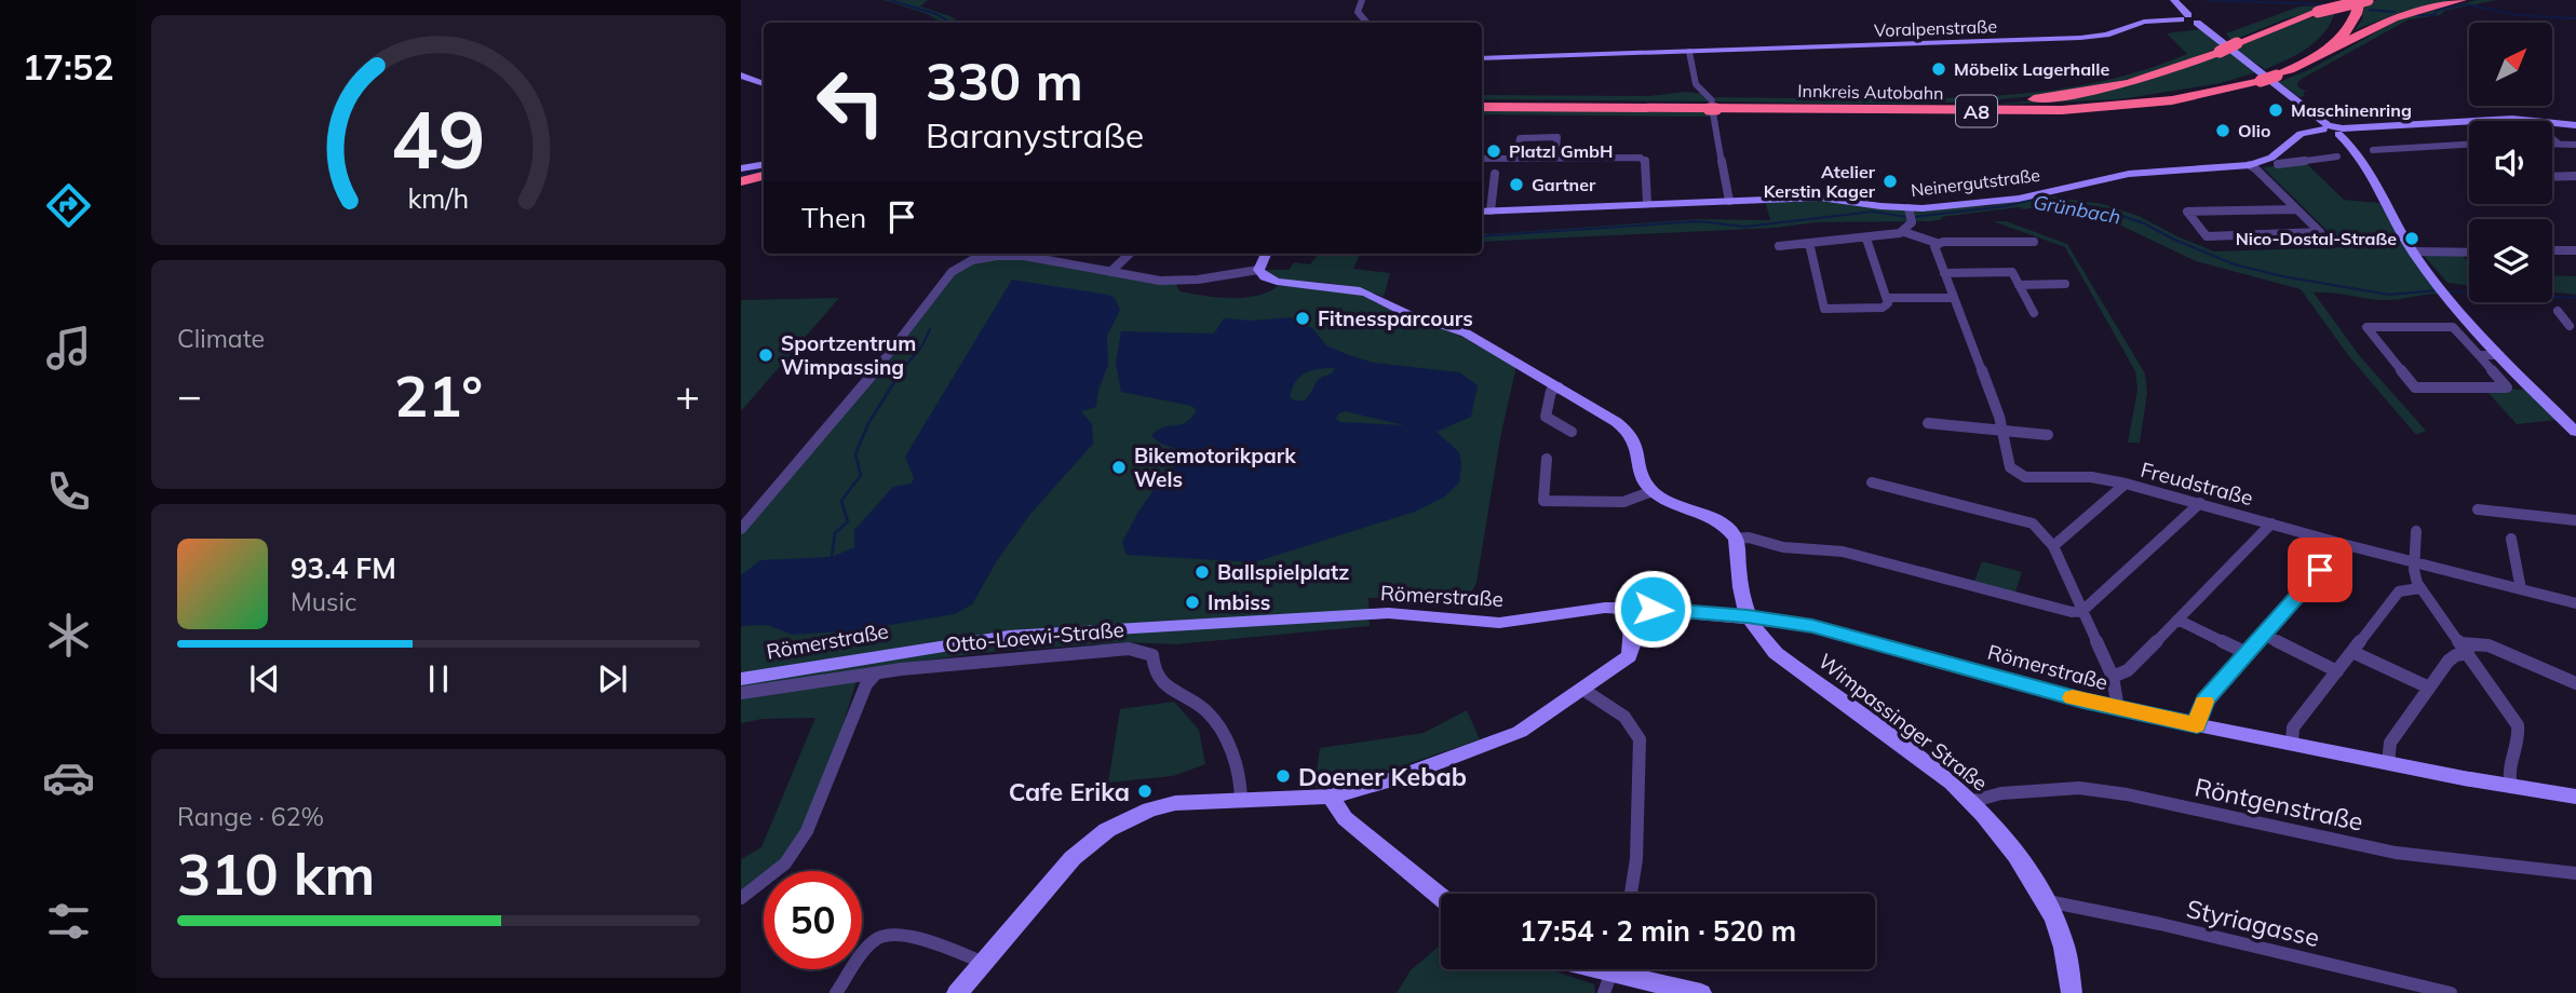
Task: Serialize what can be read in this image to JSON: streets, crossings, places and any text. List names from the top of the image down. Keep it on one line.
{"streets":{"highway":["Innkreis Autobahn","A8"],"street":["Voralpenstraße","Neinergutstraße","Freudstraße","Römerstraße","Otto-Loewi-Straße","Wimpassinger Straße","Röntgenstraße","Styriagasse"]},"crossings":[["Römerstraße","Wimpassinger Straße"],["Wimpassinger Straße","Röntgenstraße"],["Wimpassinger Straße","Styriagasse"]],"water":["Grünbach"],"places":["Möbelix Lagerhalle","Maschinenring","Olio","Platzl GmbH","Atelier Kerstin Kager","Gartner","Nico-Dostal-Straße","Fitnessparcours","Sportzentrum Wimpassing","Bikemotorikpark Wels","Ballspielplatz","Imbiss","Doener Kebab","Cafe Erika"],"north":"top right","page":{"tabs":"17:52","turn":["330 m","Baranystraße"],"then":"Then","tile":["Climate",["Range · 62%","310 km"]],"heat":["−","21°","+"],"song":["93.4 FM","Music"],"limit":"50","trip":"17:54 · 2 min · 520 m","gauge":["49","km/h"]}}
